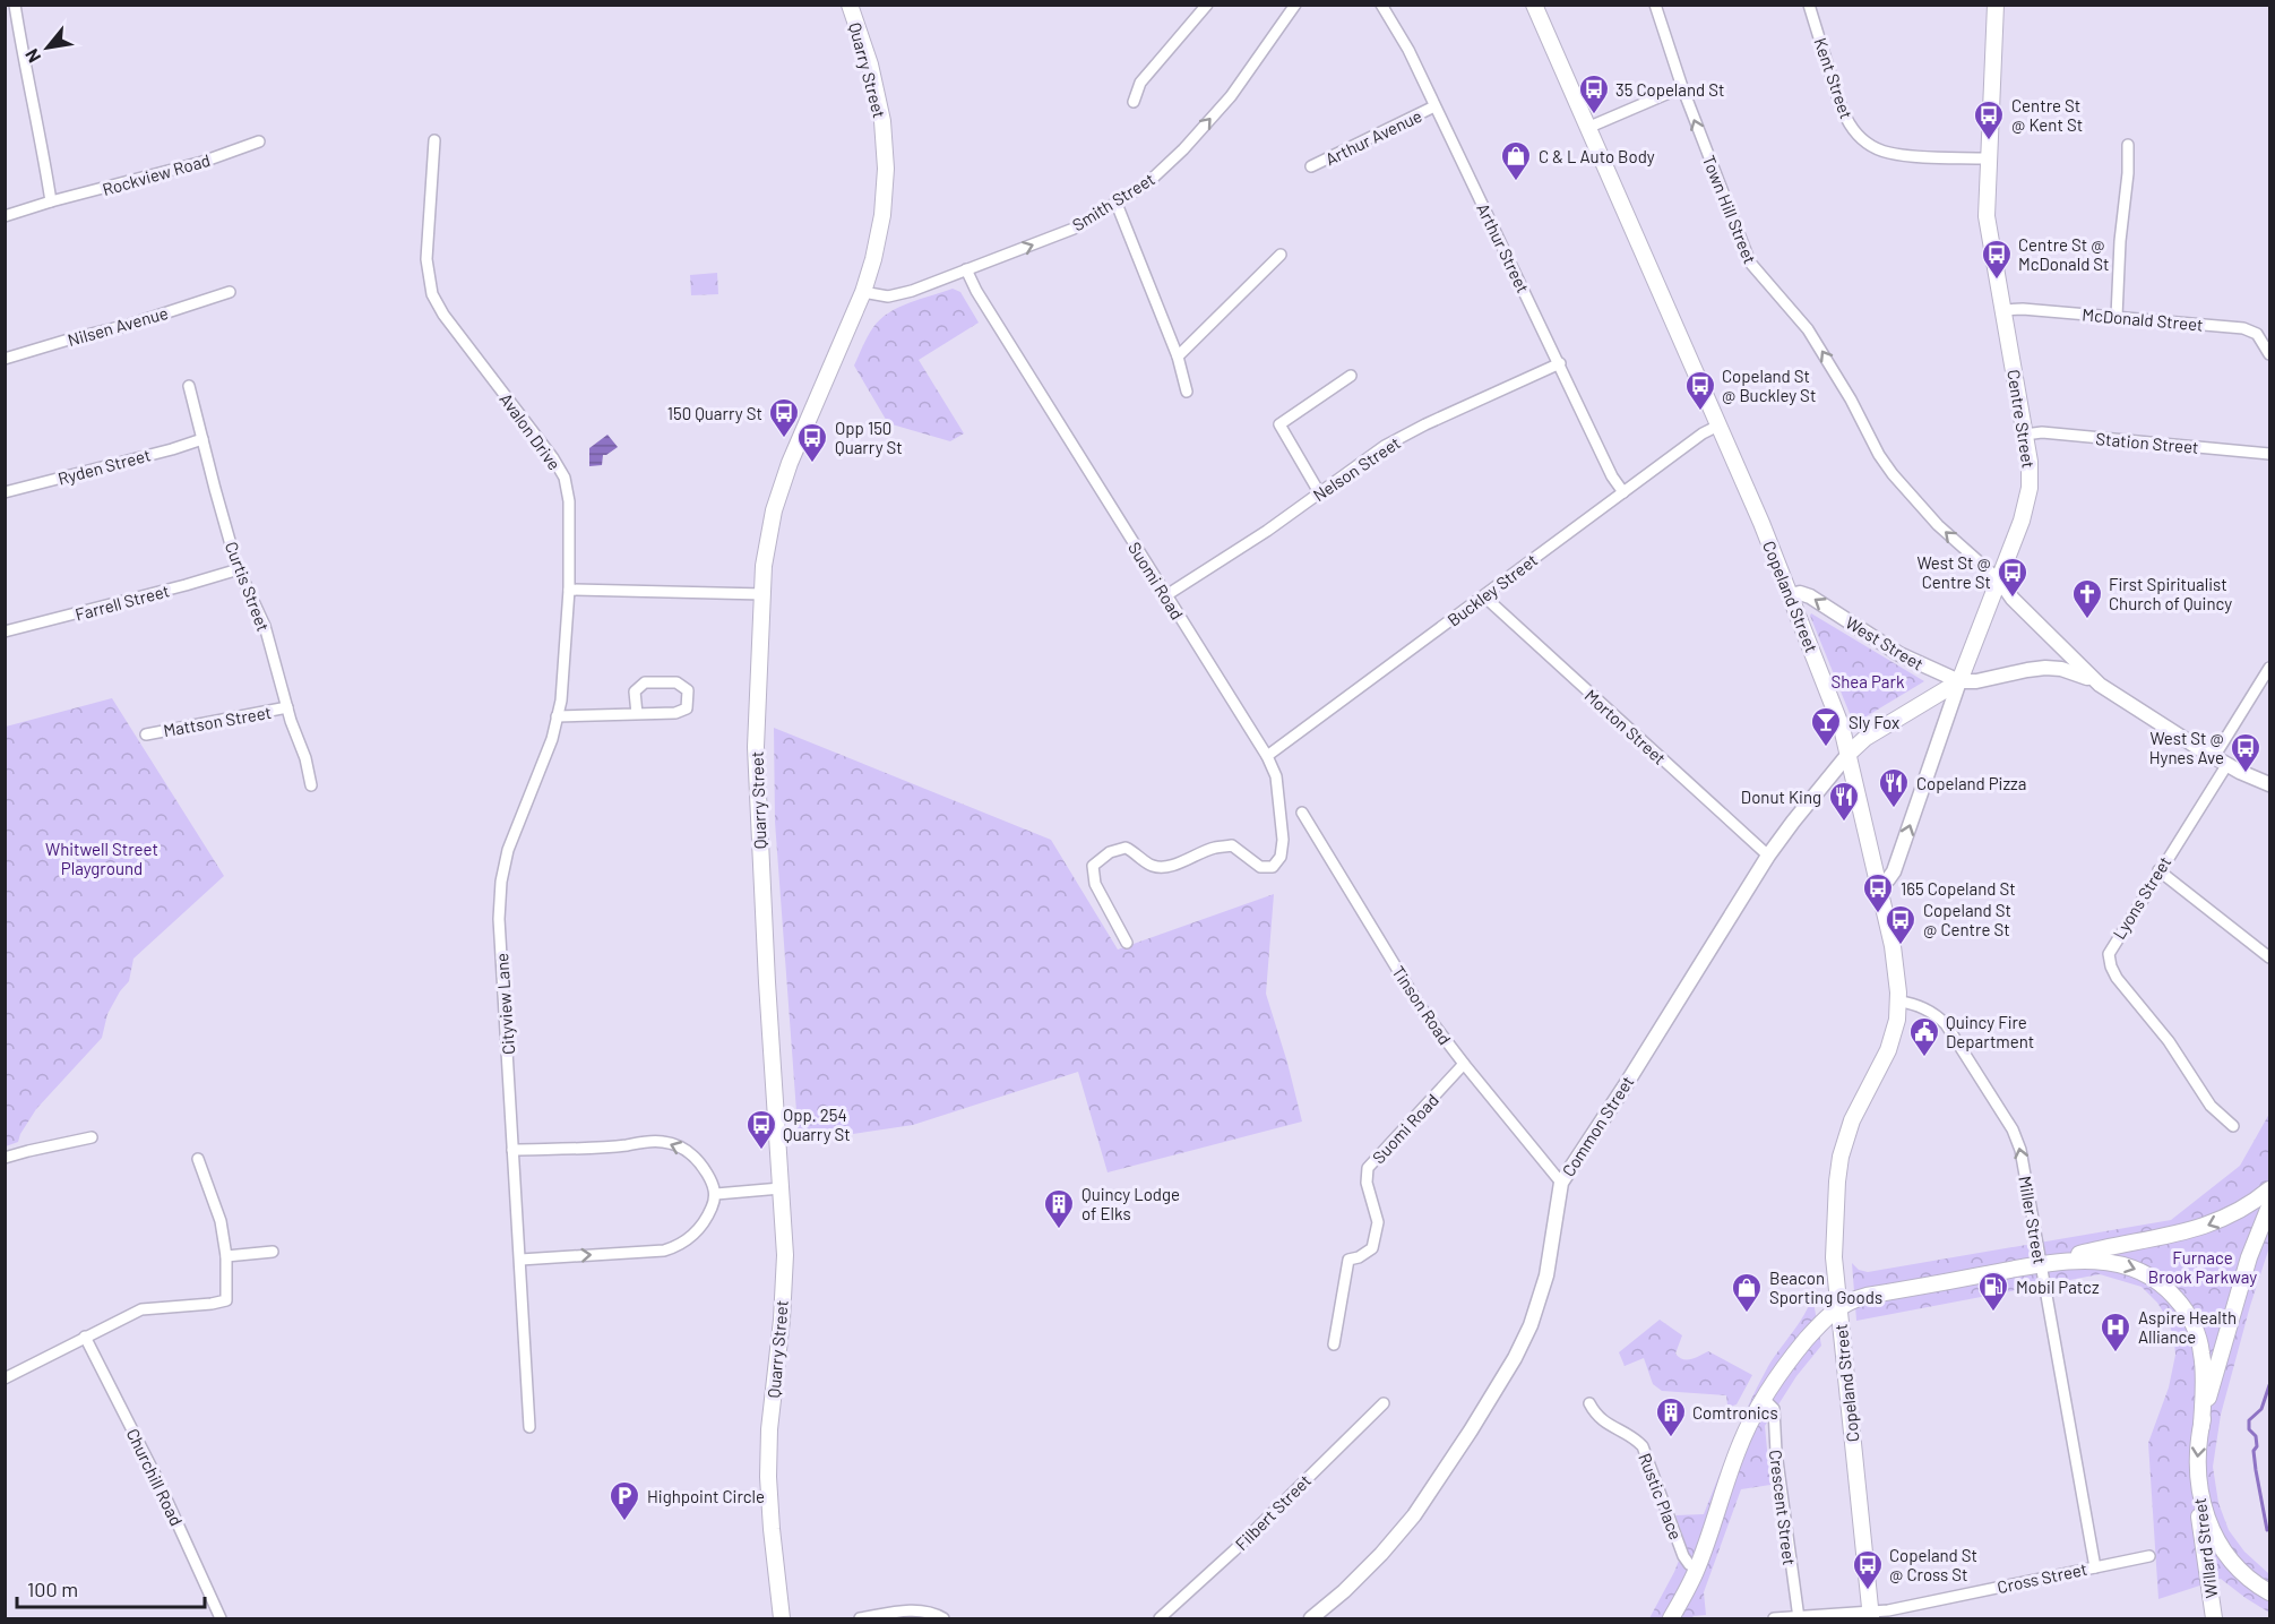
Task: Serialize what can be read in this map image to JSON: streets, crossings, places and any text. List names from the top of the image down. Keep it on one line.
{"streets":{"main road":["Quarry Street","Centre Street","Copeland Street","Common Street","Willard Street"],"street":["Kent Street","Arthur Avenue","Rockview Road","Smith Street","Town Hill Street","Arthur Street","McDonald Street","Nilsen Avenue","Avalon Drive","Station Street","Ryden Street","Nelson Street","Suomi Road","Curtis Street","Buckley Street","Farrell Street","West Street","Mattson Street","Morton Street","Lyons Street","Cityview Lane","Tinson Road","Miller Street","Churchill Road","Rustic Place","Crescent Street","Filbert Street","Cross Street"]},"crossings":[["Quarry Street","Smith Street"],["Kent Street","Centre Street"],["Arthur Avenue","Arthur Street"],["Smith Street","Suomi Road"],["Town Hill Street","Centre Street"],["Arthur Street","Nelson Street"],["Arthur Street","Buckley Street"],["McDonald Street","Centre Street"],["Centre Street","Station Street"],["Centre Street","Copeland Street"],["Centre Street","West Street"],["Centre Street","Common Street"],["Avalon Drive","Cityview Lane"],["Ryden Street","Curtis Street"],["Nelson Street","Suomi Road"],["Suomi Road","Buckley Street"],["Suomi Road","Tinson Road"],["Curtis Street","Farrell Street"],["Curtis Street","Mattson Street"],["Buckley Street","Copeland Street"],["Buckley Street","Morton Street"],["Copeland Street","West Street"],["Copeland Street","Common Street"],["Copeland Street","Miller Street"],["Copeland Street","Cross Street"],["West Street","Common Street"],["Morton Street","Common Street"],["Tinson Road","Common Street"],["Miller Street","Cross Street"],["Crescent Street","Cross Street"]],"one_way":["Smith Street","Town Hill Street","West Street","Miller Street"],"parks":["Shea Park","Whitwell Street Playground","Furnace Brook Parkway"],"places":{"bus stop":["35 Copeland St","Centre St @ Kent St","Centre St @ McDonald St","Copeland St @ Buckley St","150 Quarry St","Opp 150 Quarry St","West St @ Centre St","West St @ Hynes Ave","165 Copeland St","Copeland St @ Centre St","Opp. 254 Quarry St","Copeland St @ Cross St"],"shop":["C & L Auto Body","Beacon Sporting Goods"],"church":["First Spiritualist Church of Quincy"],"bar":["Sly Fox"],"restaurant":["Copeland Pizza","Donut King"],"public building":["Quincy Fire Department"],"building":["Quincy Lodge of Elks","Comtronics"],"fuel station":["Mobil Patcz"],"hospital":["Aspire Health Alliance"],"parking":["Highpoint Circle"]},"scale_bar":"100 m","north":"bottom left"}
